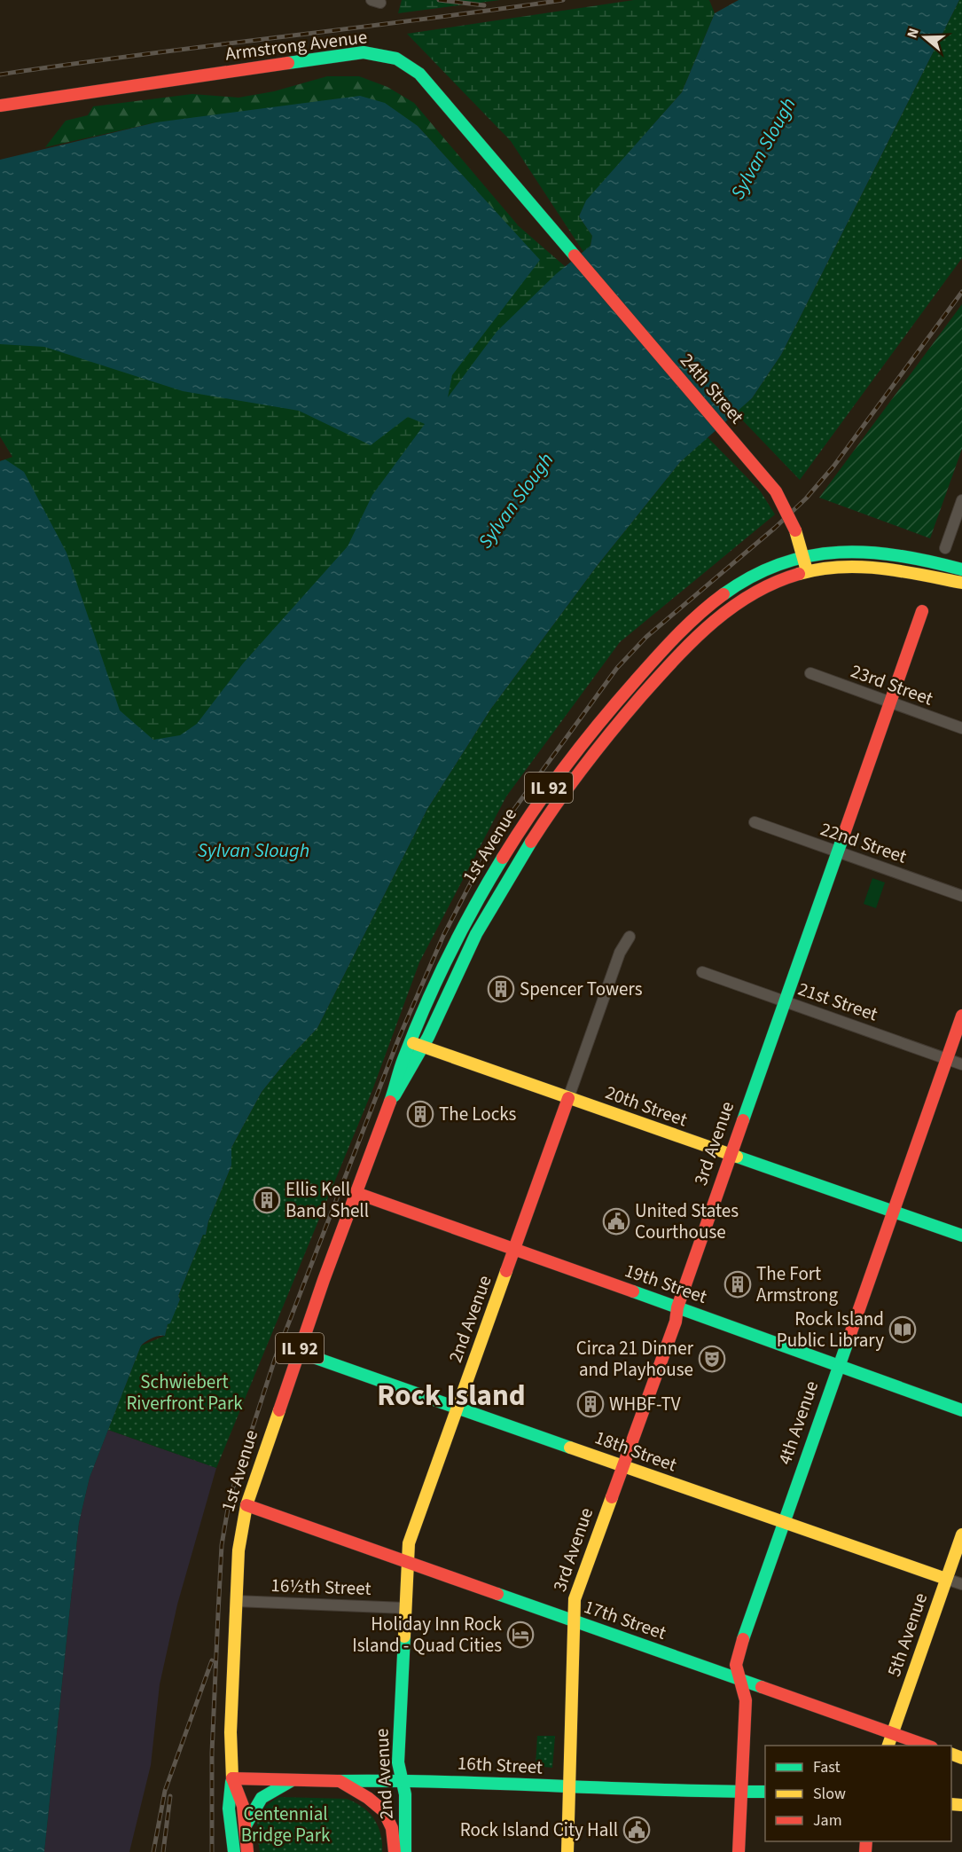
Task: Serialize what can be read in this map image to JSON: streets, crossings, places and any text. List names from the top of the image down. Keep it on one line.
{"streets":{"main road":["Armstrong Avenue","24th Street","IL 92","1st Avenue","20th Street","3rd Avenue","19th Street","2nd Avenue","4th Avenue","18th Street","17th Street","5th Avenue","16th Street"],"street":["23rd Street","22nd Street","21st Street","16½th Street"]},"crossings":[["Armstrong Avenue","24th Street"],["24th Street","IL 92"],["24th Street","1st Avenue"],["23rd Street","3rd Avenue"],["IL 92","1st Avenue"],["22nd Street","3rd Avenue"],["1st Avenue","20th Street"],["1st Avenue","19th Street"],["1st Avenue","18th Street"],["1st Avenue","16½th Street"],["1st Avenue","17th Street"],["1st Avenue","16th Street"],["21st Street","3rd Avenue"],["21st Street","4th Avenue"],["20th Street","3rd Avenue"],["20th Street","2nd Avenue"],["20th Street","4th Avenue"],["3rd Avenue","19th Street"],["3rd Avenue","18th Street"],["3rd Avenue","17th Street"],["3rd Avenue","16th Street"],["19th Street","2nd Avenue"],["19th Street","4th Avenue"],["2nd Avenue","18th Street"],["2nd Avenue","16½th Street"],["2nd Avenue","17th Street"],["2nd Avenue","16th Street"],["4th Avenue","18th Street"],["4th Avenue","17th Street"],["4th Avenue","16th Street"],["18th Street","5th Avenue"],["17th Street","5th Avenue"]],"districts":["Rock Island"],"water":["Sylvan Slough"],"parks":["Schwiebert Riverfront Park","Centennial Bridge Park"],"places":{"building":["Spencer Towers","The Locks","Ellis Kell Band Shell","The Fort Armstrong","WHBF-TV"],"public building":["United States Courthouse","Rock Island City Hall"],"library":["Rock Island Public Library"],"theatre":["Circa 21 Dinner and Playhouse"],"hotel":["Holiday Inn Rock Island - Quad Cities"]},"legend":["Fast","Slow","Jam"],"north":"left"}
